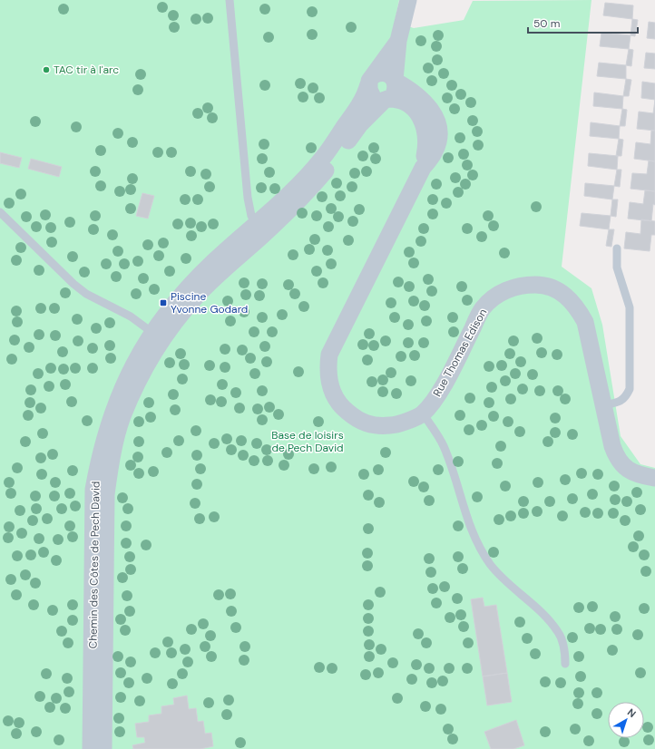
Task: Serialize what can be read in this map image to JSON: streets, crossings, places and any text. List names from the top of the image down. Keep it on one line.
{"streets":{"street":["Rue Thomas Edison","Chemin des Côtes de Pech David"]},"crossings":[["Rue Thomas Edison","Chemin des Côtes de Pech David"]],"parks":["Base de loisirs de Pech David"],"places":{"other":["TAC tir à l'arc"],"transit":["Piscine Yvonne Godard"]},"scale_bar":"50 m","north":"top right"}
